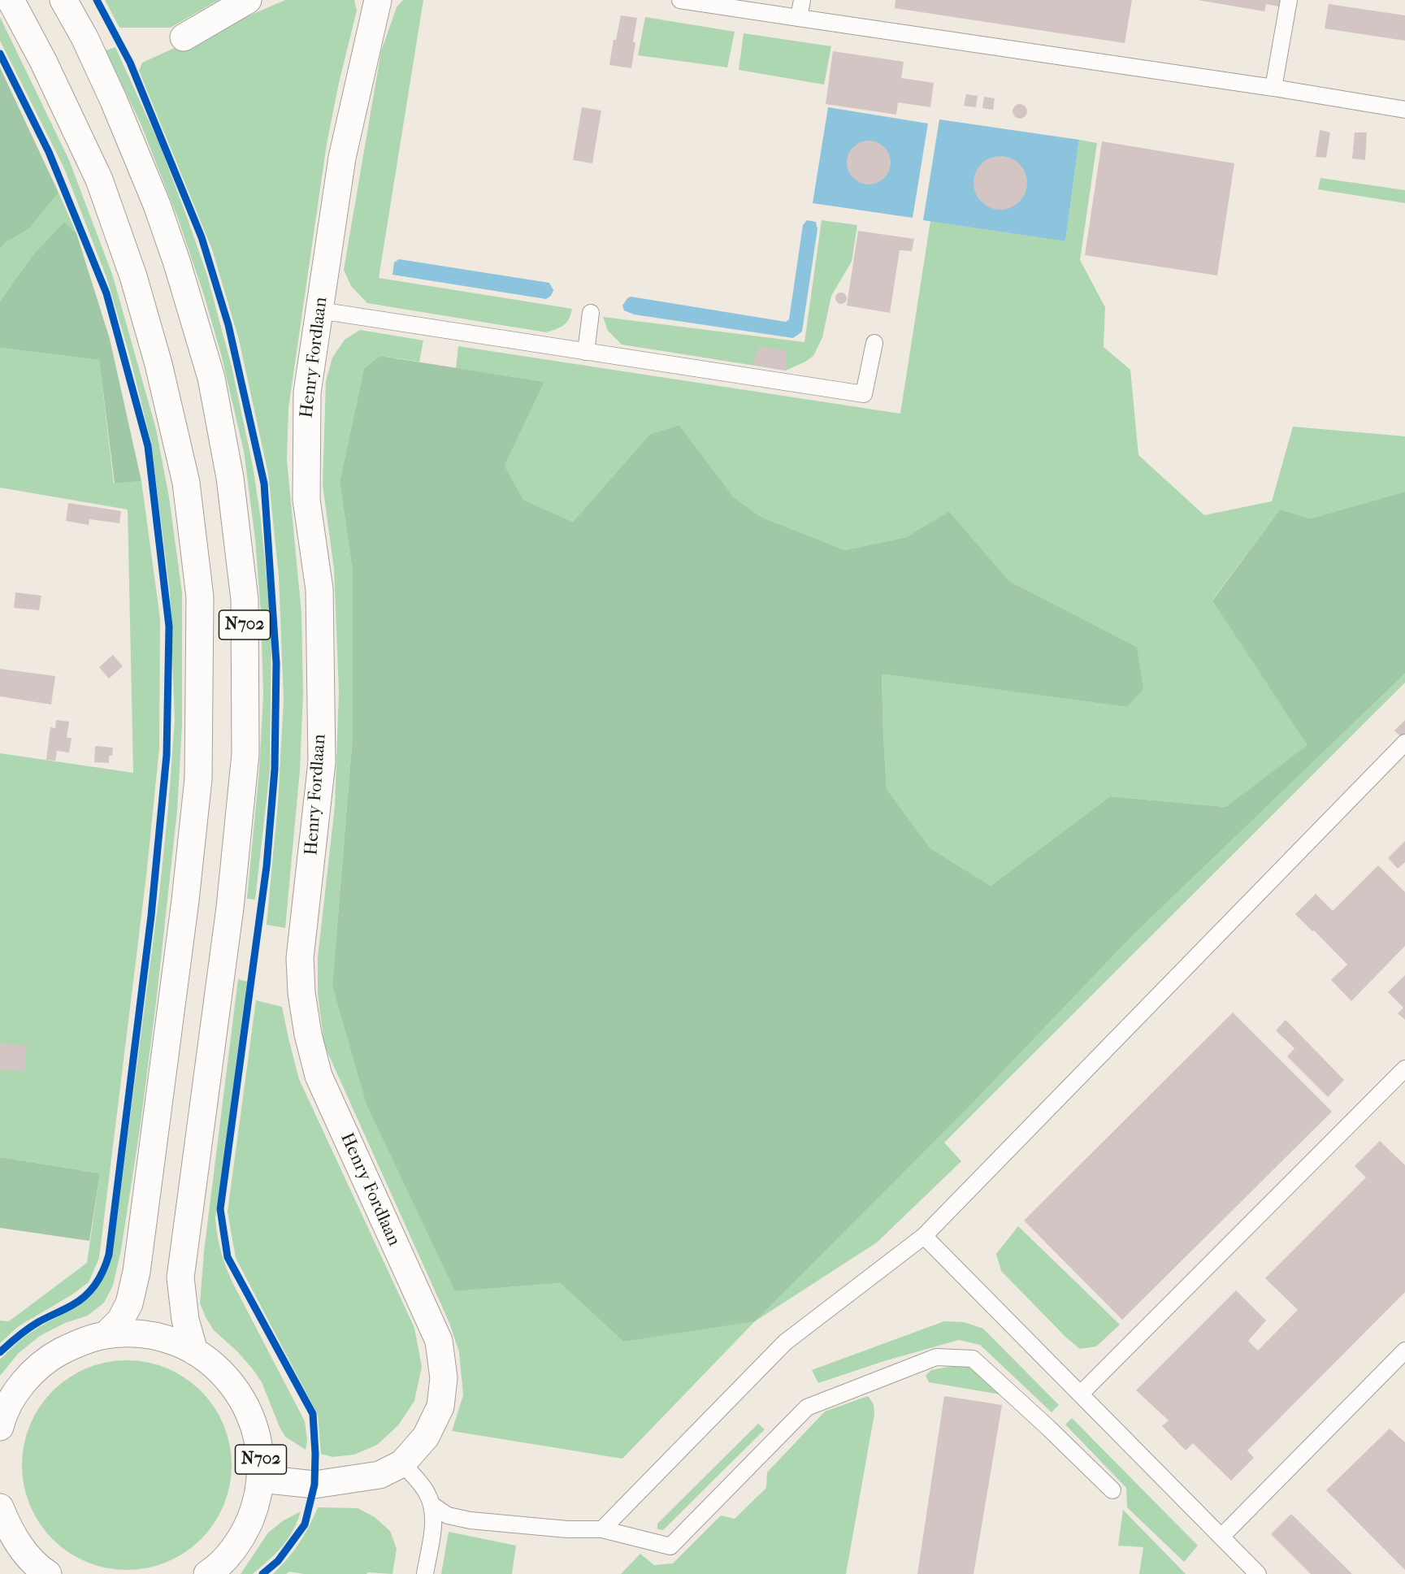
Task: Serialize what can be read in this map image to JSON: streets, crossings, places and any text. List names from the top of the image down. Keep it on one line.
{"streets":{"main road":["Henry Fordlaan","N702"]},"crossings":[["Henry Fordlaan","N702"]]}
